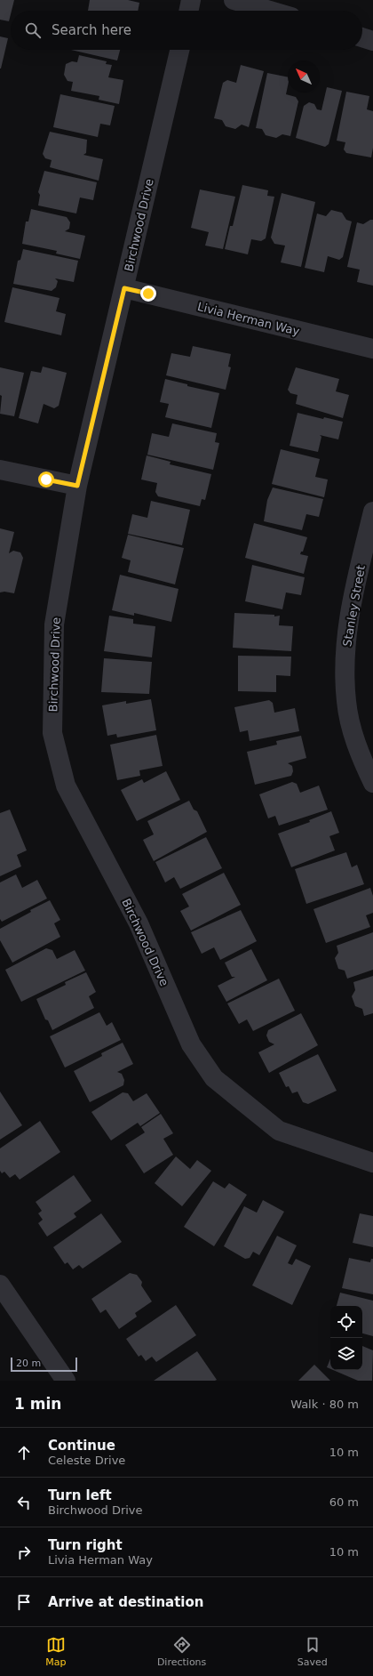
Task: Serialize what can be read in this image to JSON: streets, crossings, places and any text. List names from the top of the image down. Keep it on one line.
{"streets":{"street":["Birchwood Drive","Livia Herman Way","Stanley Street"]},"crossings":[["Birchwood Drive","Livia Herman Way"]],"scale_bar":"20 m","north":"top left","page":{"search":"Search here","scale":"20 m","heading":["1 min","Walk · 80 m"],"list":[["Continue","Celeste Drive","10 m"],["Turn left","Birchwood Drive","60 m"],["Turn right","Livia Herman Way","10 m"],"Arrive at destination"],"nav":["Map","Directions","Saved"]}}
